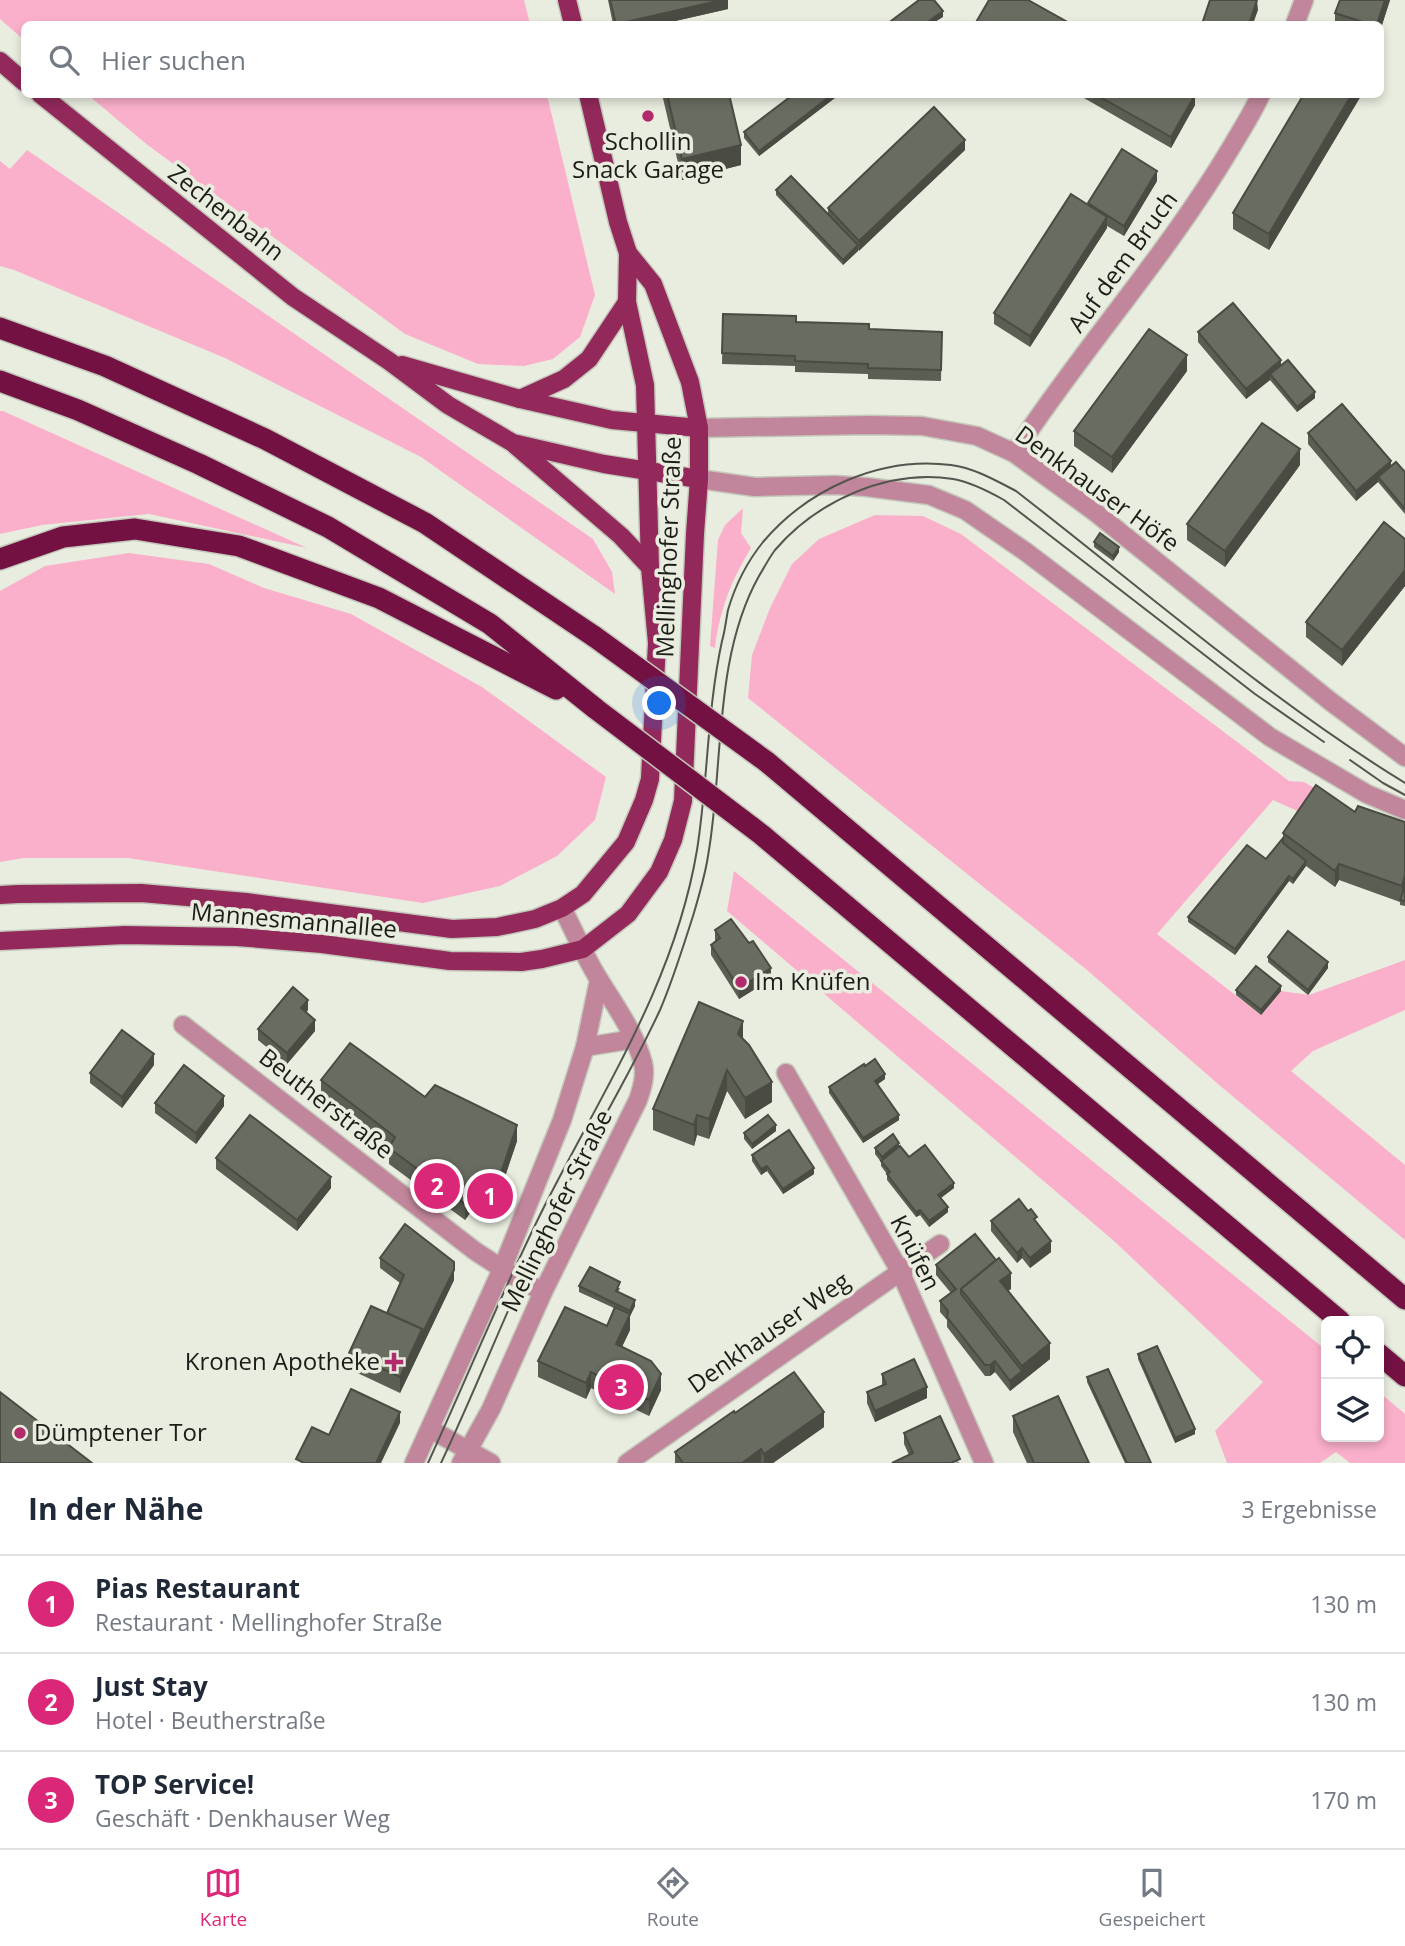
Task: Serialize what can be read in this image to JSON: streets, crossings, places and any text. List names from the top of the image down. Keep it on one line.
{"streets":{"main road":["Zechenbahn","Mellinghofer Straße","Mannesmannallee"],"street":["Auf dem Bruch","Denkhauser Höfe","Beutherstraße","Knüfen","Denkhauser Weg"]},"crossings":[["Zechenbahn","Denkhauser Höfe"],["Zechenbahn","Mellinghofer Straße"],["Auf dem Bruch","Denkhauser Höfe"],["Denkhauser Höfe","Mellinghofer Straße"],["Mellinghofer Straße","Mannesmannallee"],["Mellinghofer Straße","Beutherstraße"],["Knüfen","Denkhauser Weg"]],"places":{"other":["Schollin Snack Garage","Im Knüfen","Dümptener Tor"],"health":["Kronen Apotheke"]},"page":{"search":"Hier suchen","pins":["2","1","3"],"heading":["In der Nähe","3 Ergebnisse"],"list":[{"mark":"1","name":"Pias Restaurant","note":"Restaurant · Mellinghofer Straße","value":"130 m"},{"mark":"2","name":"Just Stay","note":"Hotel · Beutherstraße","value":"130 m"},{"mark":"3","name":"TOP Service!","note":"Geschäft · Denkhauser Weg","value":"170 m"}],"nav":["Karte","Route","Gespeichert"]}}
